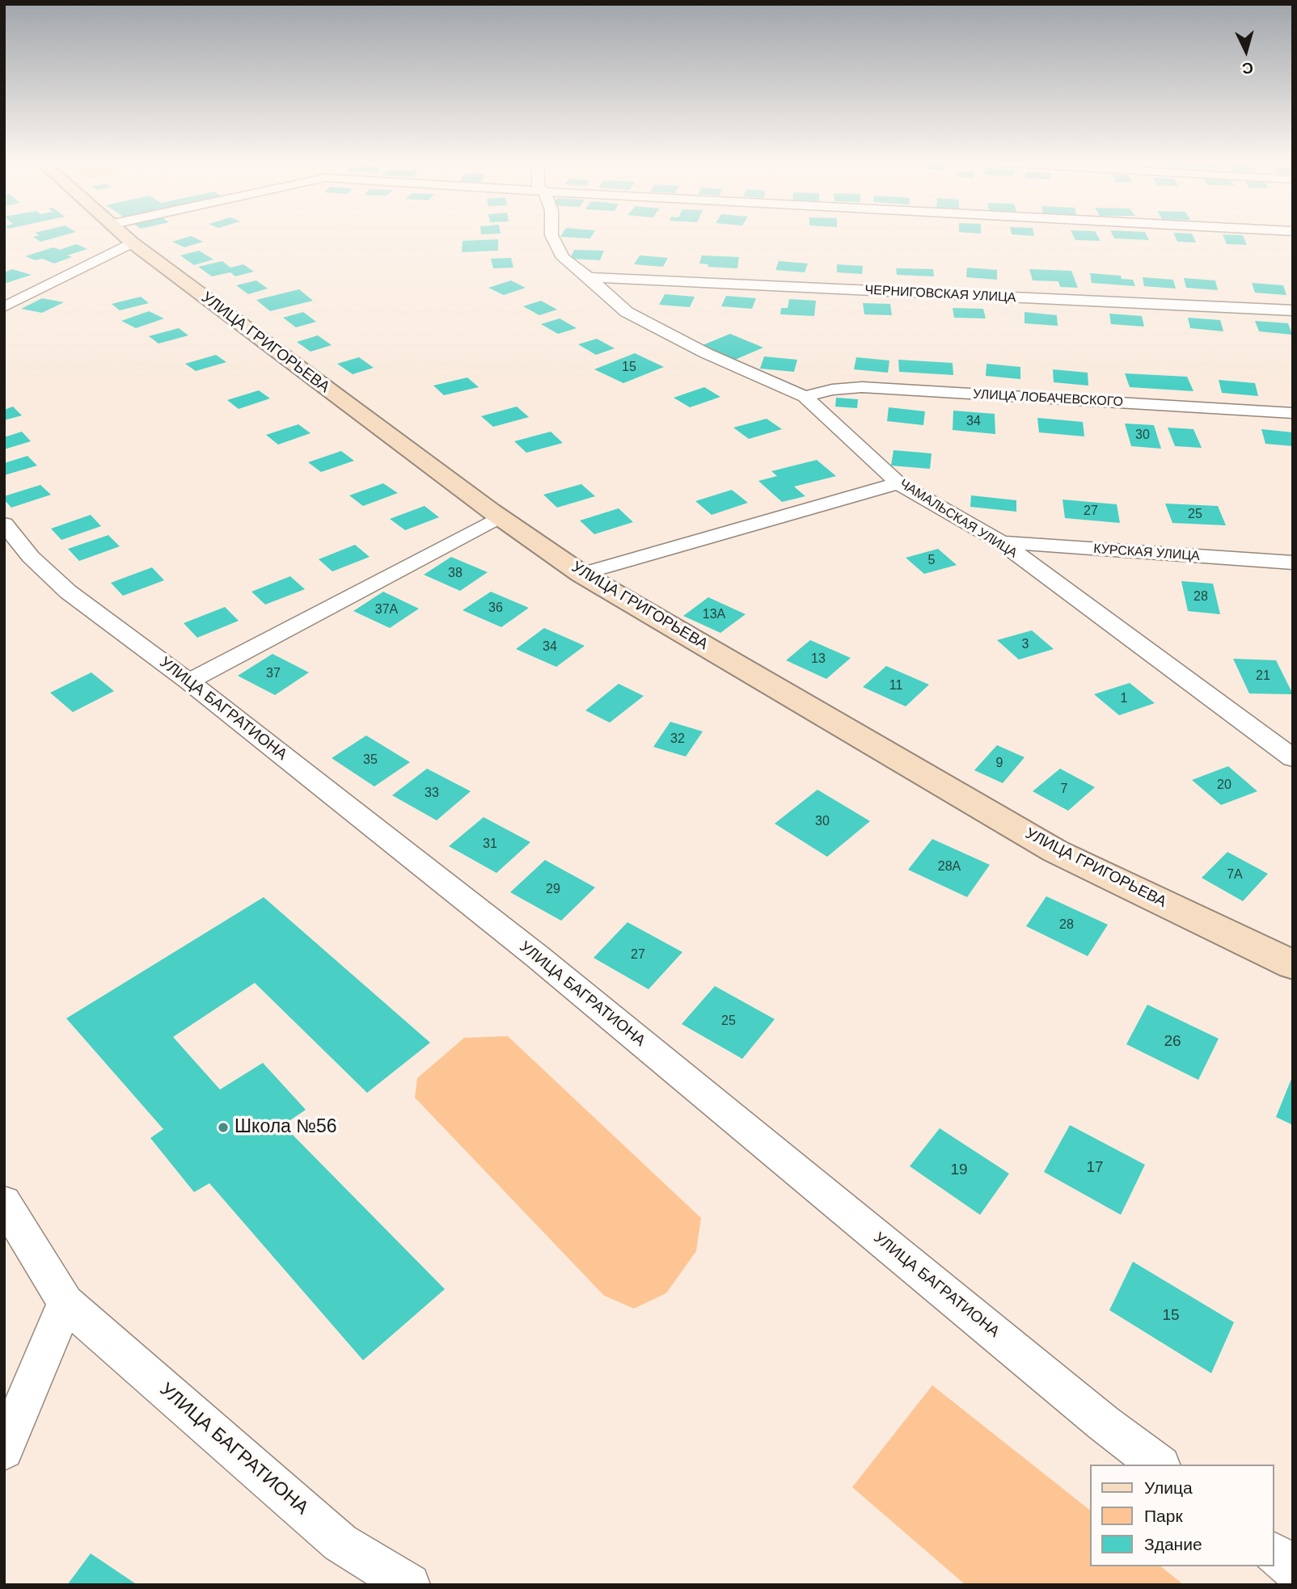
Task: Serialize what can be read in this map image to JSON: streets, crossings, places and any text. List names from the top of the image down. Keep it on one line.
{"streets":{"main road":["УЛИЦА ГРИГОРЬЕВА"],"street":["ЧЕРНИГОВСКАЯ УЛИЦА","УЛИЦА ЛОБАЧЕВСКОГО","ЧАМАЛЬСКАЯ УЛИЦА","КУРСКАЯ УЛИЦА","УЛИЦА БАГРАТИОНА"]},"crossings":[["ЧЕРНИГОВСКАЯ УЛИЦА","ЧАМАЛЬСКАЯ УЛИЦА"],["УЛИЦА ЛОБАЧЕВСКОГО","ЧАМАЛЬСКАЯ УЛИЦА"],["ЧАМАЛЬСКАЯ УЛИЦА","КУРСКАЯ УЛИЦА"]],"places":["Школа №56"],"house_numbers":["15","34","30","27","25","5","38","28","36","37А","13А","3","34","13","37","21","11","1","32","35","9","20","7","33","30","31","28А","7А","29","28","27","25","26","17","19","15"],"legend":["Улица","Парк","Здание"],"north":"bottom"}
